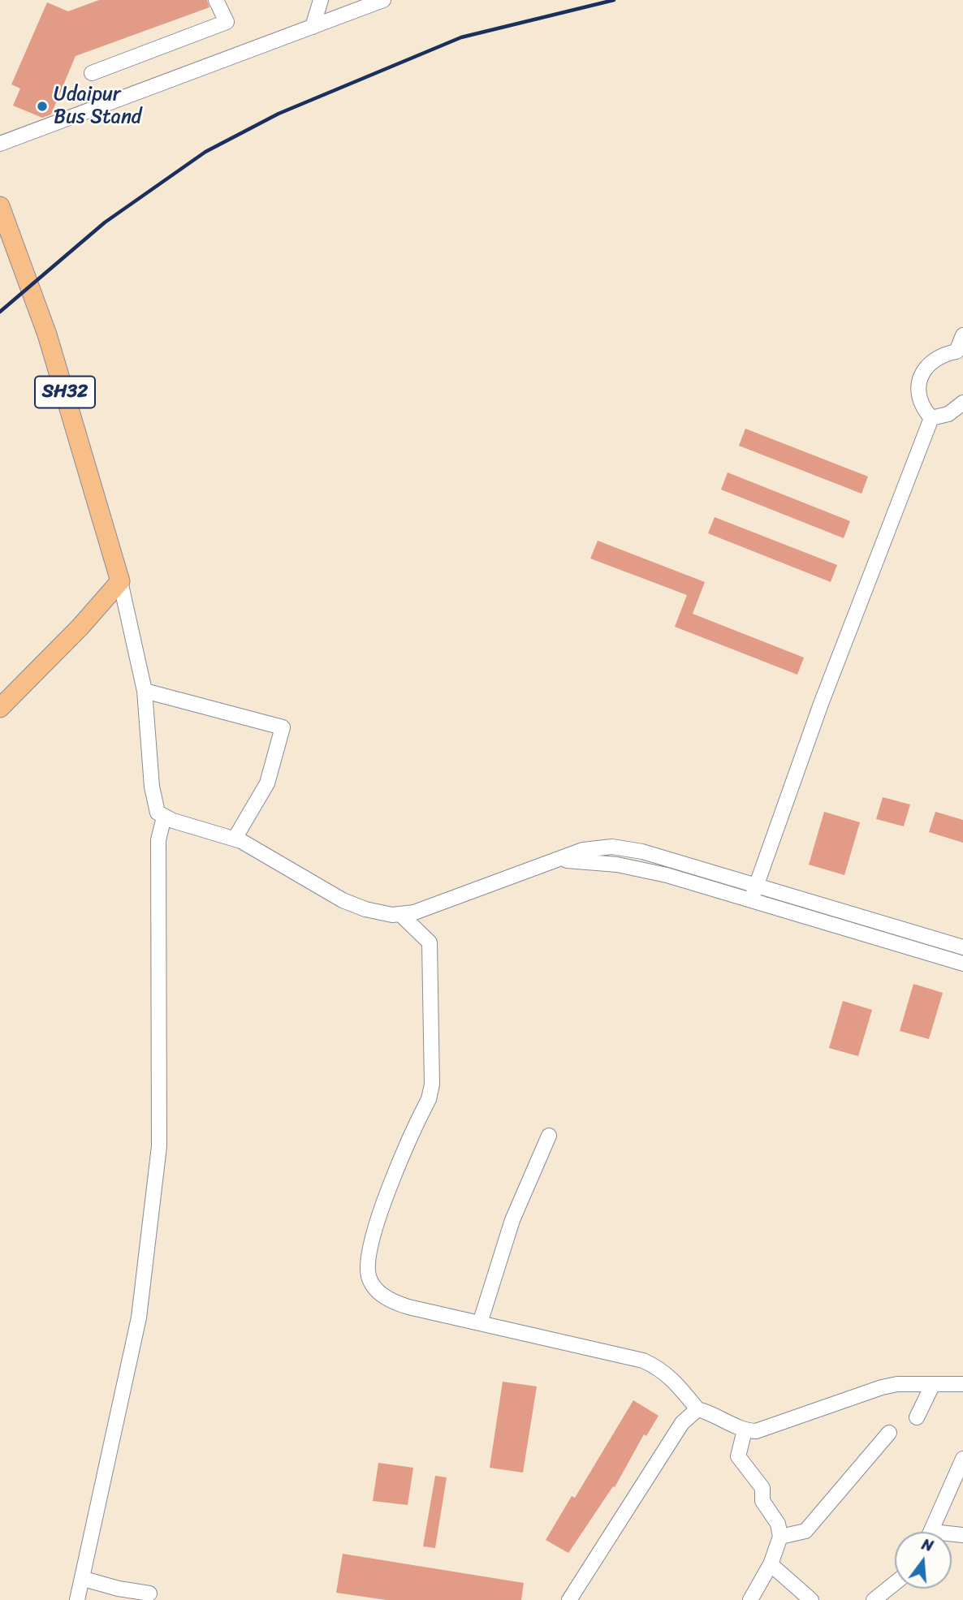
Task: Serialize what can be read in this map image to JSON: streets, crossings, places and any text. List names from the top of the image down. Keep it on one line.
{"streets":{"main road":["SH32"]},"places":["Udaipur Bus Stand"],"north":"top"}
